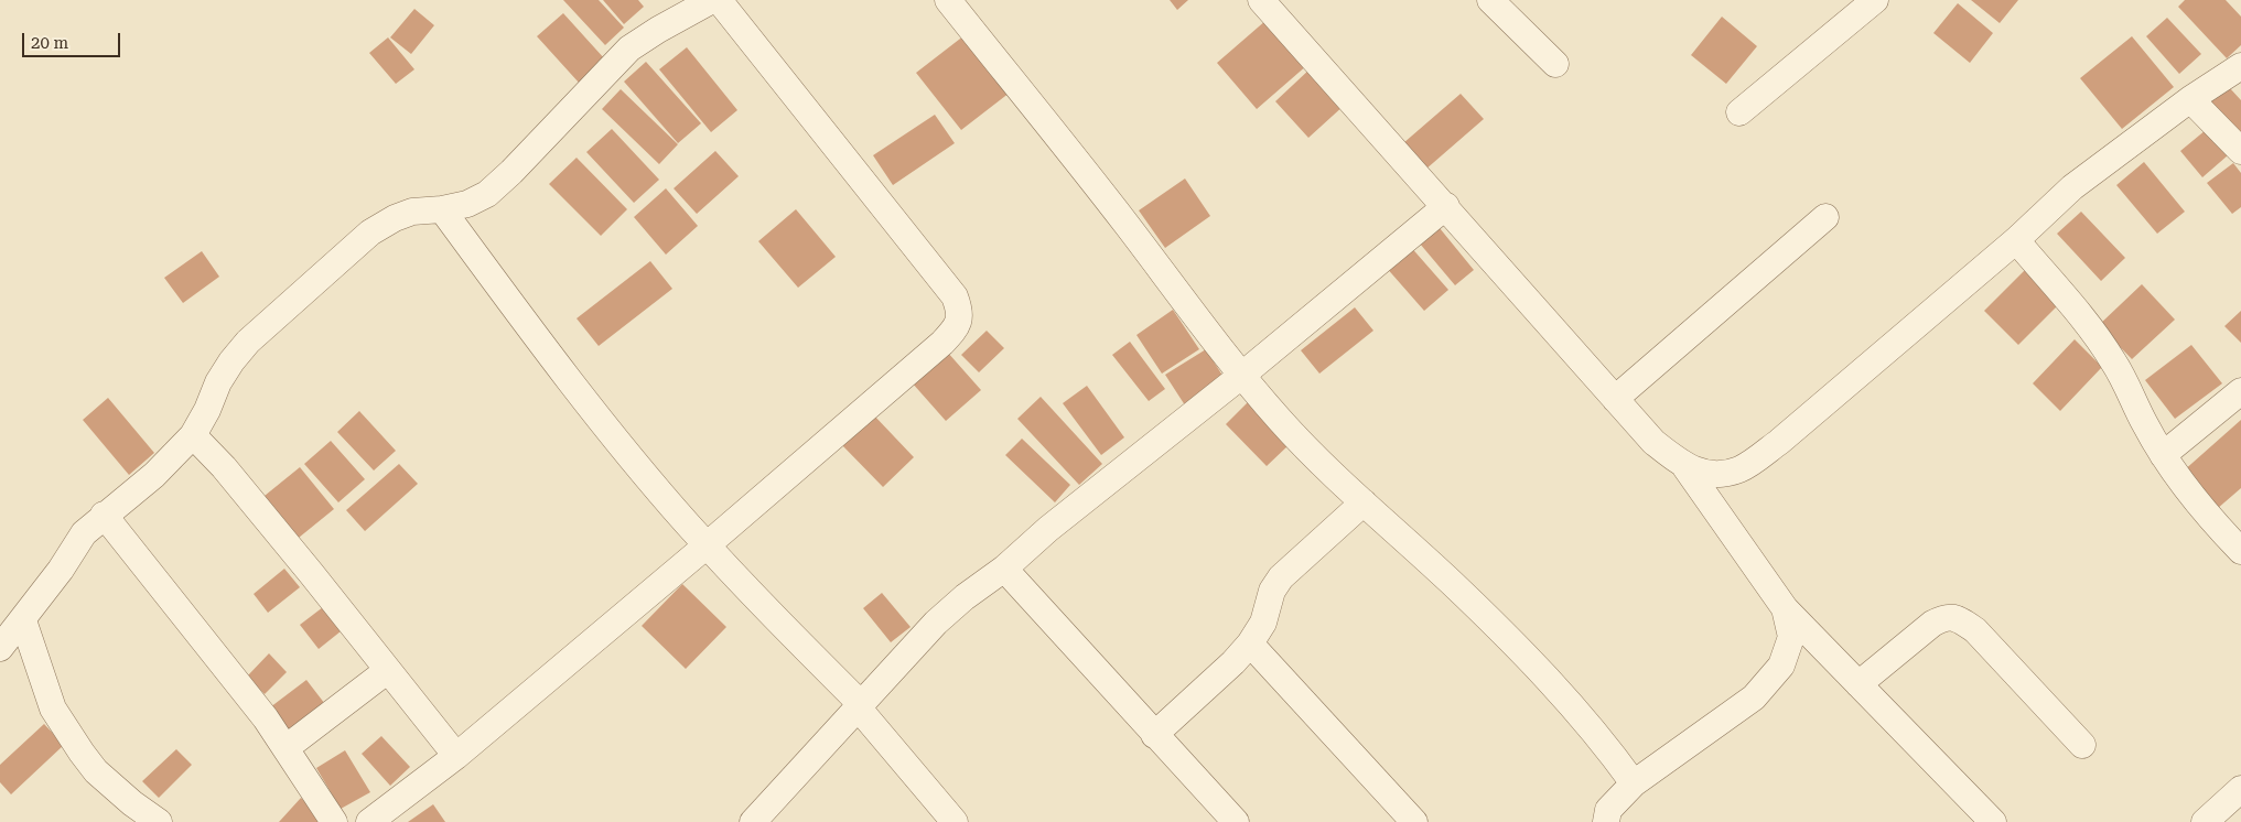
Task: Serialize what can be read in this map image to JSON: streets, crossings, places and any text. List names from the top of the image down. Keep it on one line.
{"scale_bar":"20 m"}
